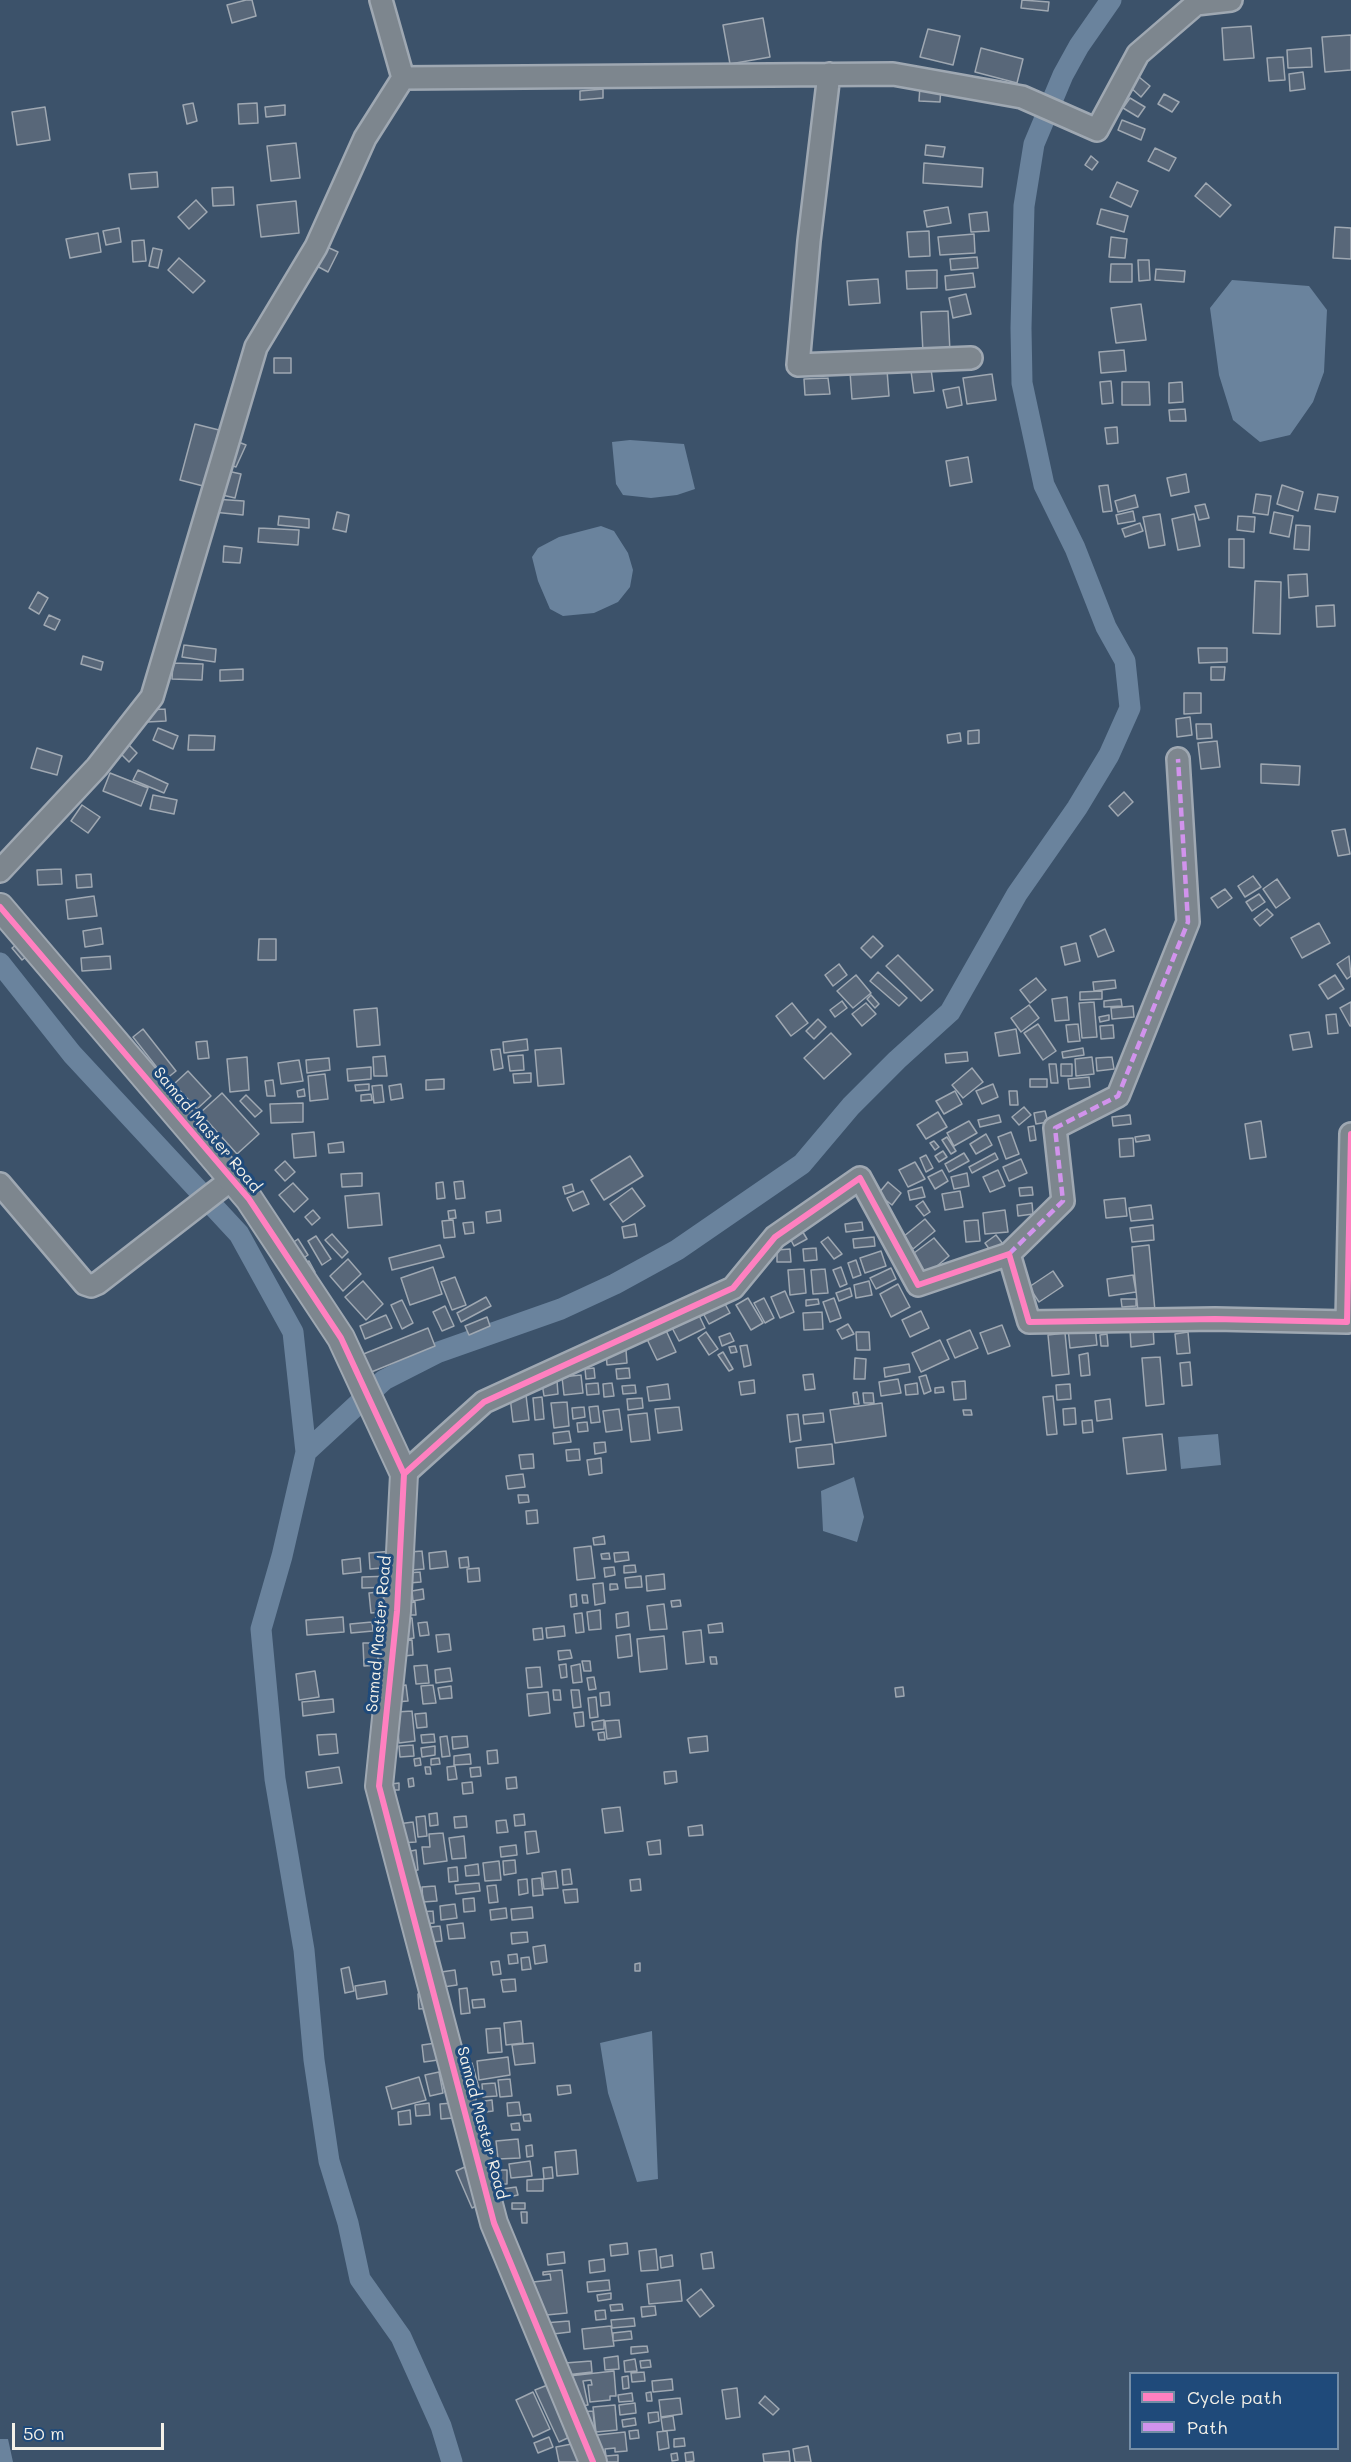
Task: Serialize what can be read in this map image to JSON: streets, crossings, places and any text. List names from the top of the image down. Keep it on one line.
{"streets":{"street":["Samad Master Road"]},"legend":["Cycle path","Path"],"scale_bar":"50 m"}
